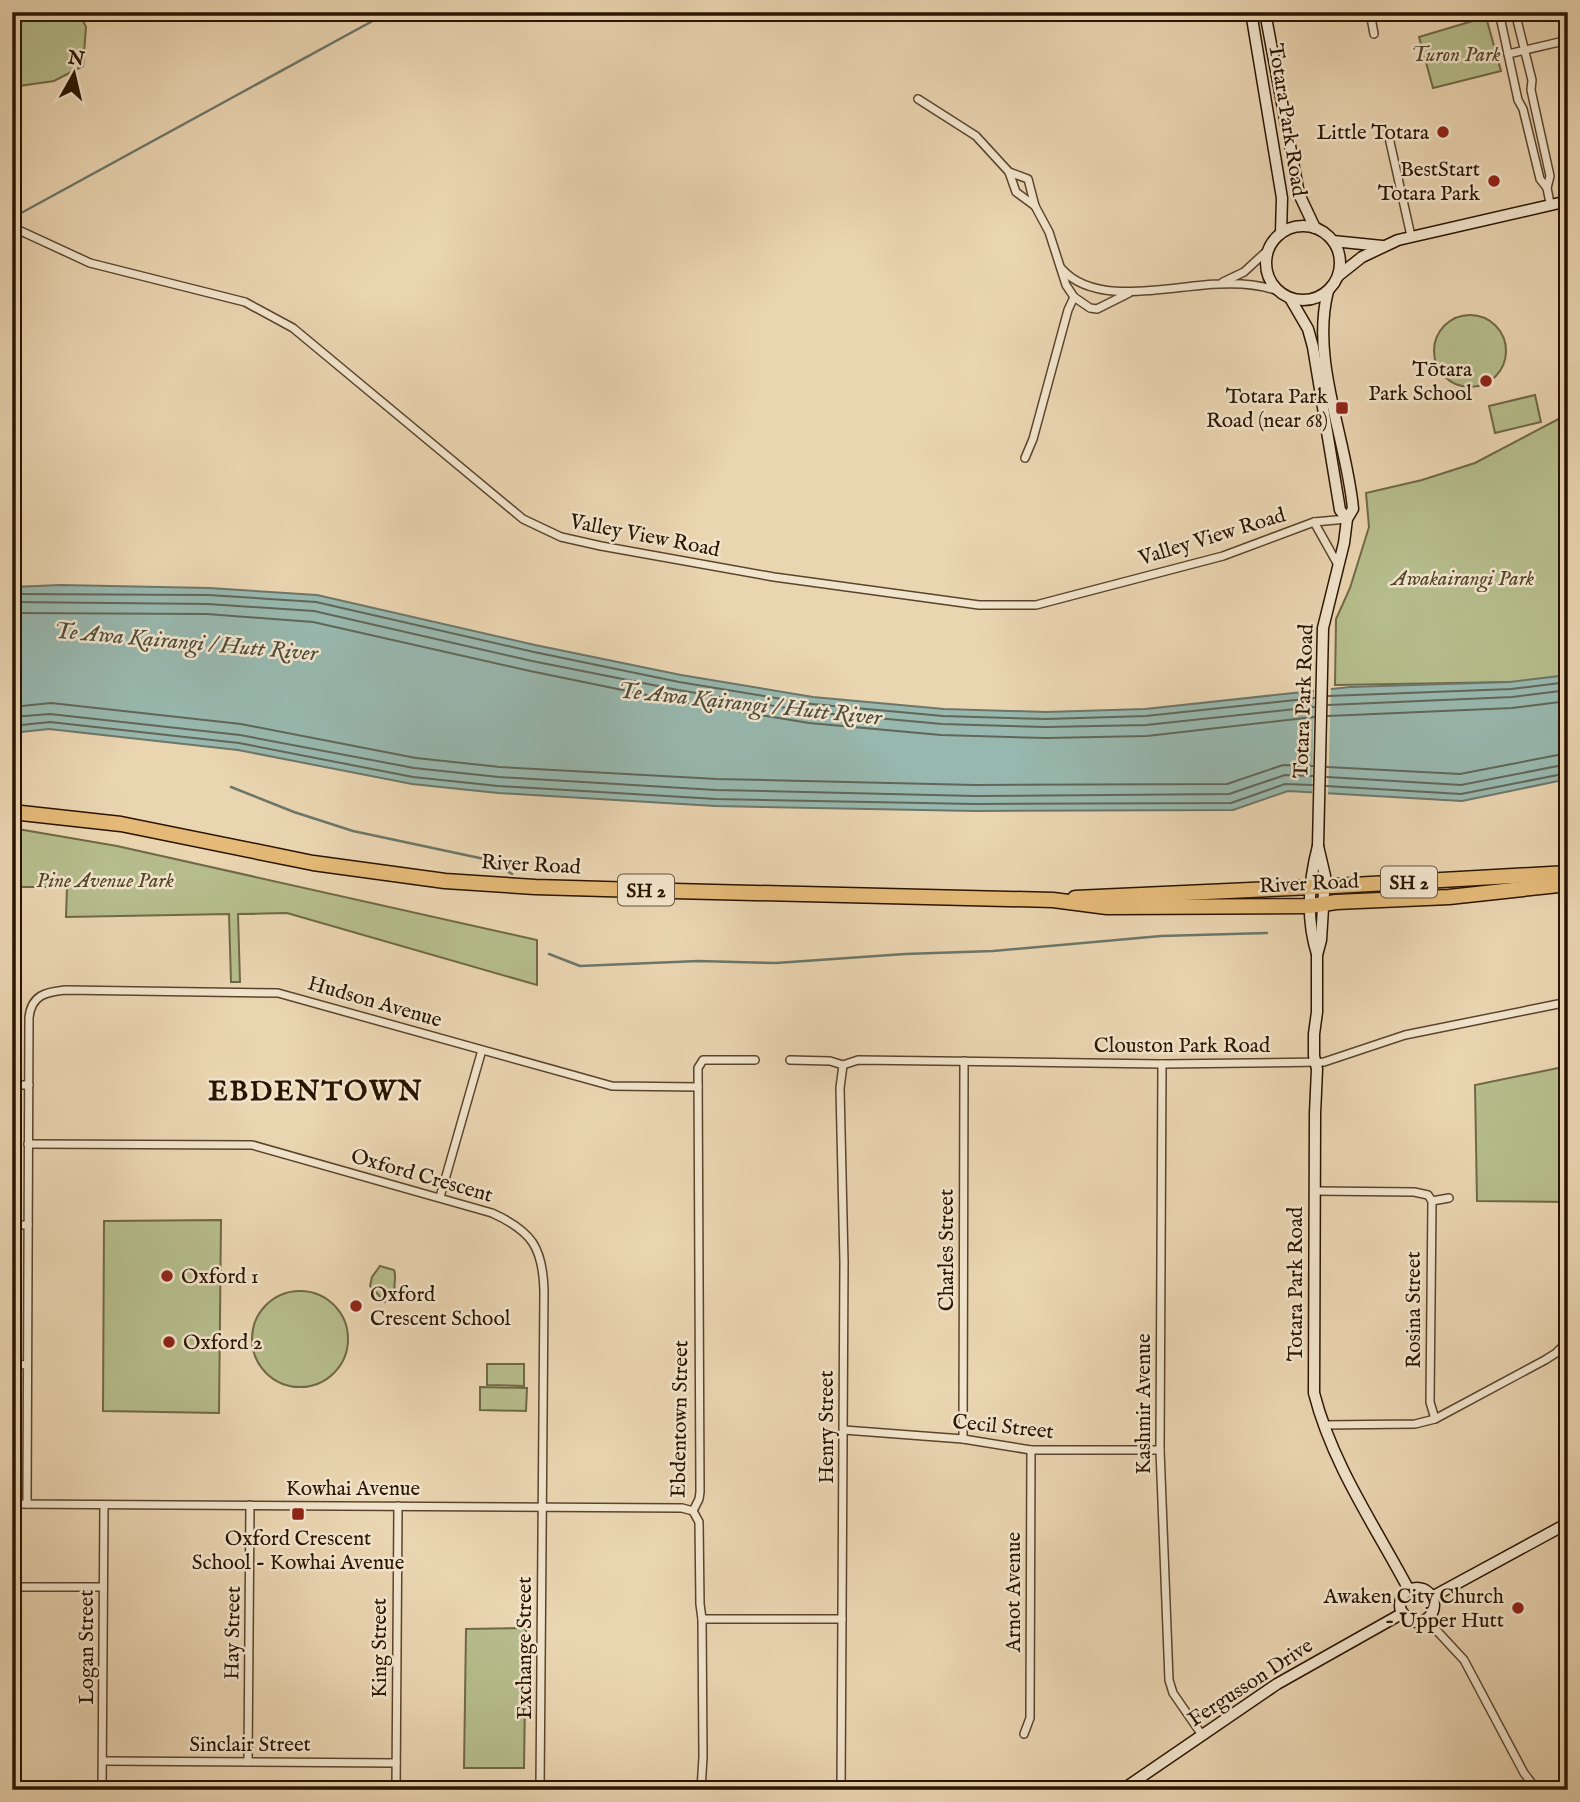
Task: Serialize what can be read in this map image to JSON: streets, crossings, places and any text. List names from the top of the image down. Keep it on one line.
{"streets":{"highway":["River Road","SH 2"],"street":["Totara Park Road","Valley View Road","Hudson Avenue","Clouston Park Road","Oxford Crescent","Charles Street","Rosina Street","Kashmir Avenue","Ebdentown Street","Cecil Street","Henry Street","Kowhai Avenue","Arnot Avenue","Hay Street","Logan Street","King Street","Exchange Street","Fergusson Drive","Sinclair Street"]},"crossings":[["Totara Park Road","Valley View Road"],["Totara Park Road","River Road"],["Totara Park Road","Clouston Park Road"],["Totara Park Road","Fergusson Drive"],["Hudson Avenue","Ebdentown Street"],["Clouston Park Road","Charles Street"],["Clouston Park Road","Kashmir Avenue"],["Clouston Park Road","Henry Street"],["Oxford Crescent","Kowhai Avenue"],["Oxford Crescent","Exchange Street"],["Charles Street","Cecil Street"],["Kashmir Avenue","Cecil Street"],["Kashmir Avenue","Fergusson Drive"],["Ebdentown Street","Kowhai Avenue"],["Cecil Street","Henry Street"],["Cecil Street","Arnot Avenue"],["Kowhai Avenue","Hay Street"],["Kowhai Avenue","Logan Street"],["Kowhai Avenue","King Street"],["Kowhai Avenue","Exchange Street"],["Hay Street","Sinclair Street"],["Logan Street","Sinclair Street"],["King Street","Sinclair Street"]],"districts":["EBDENTOWN"],"water":["Te Awa Kairangi / Hutt River"],"parks":["Turon Park","Awakairangi Park","Pine Avenue Park"],"places":{"other":["Little Totara","BestStart Totara Park","Tōtara Park School","Oxford 1","Oxford Crescent School","Oxford 2","Awaken City Church - Upper Hutt"],"transit":["Totara Park Road (near 68)","Oxford Crescent School - Kowhai Avenue"]},"north":"top"}
